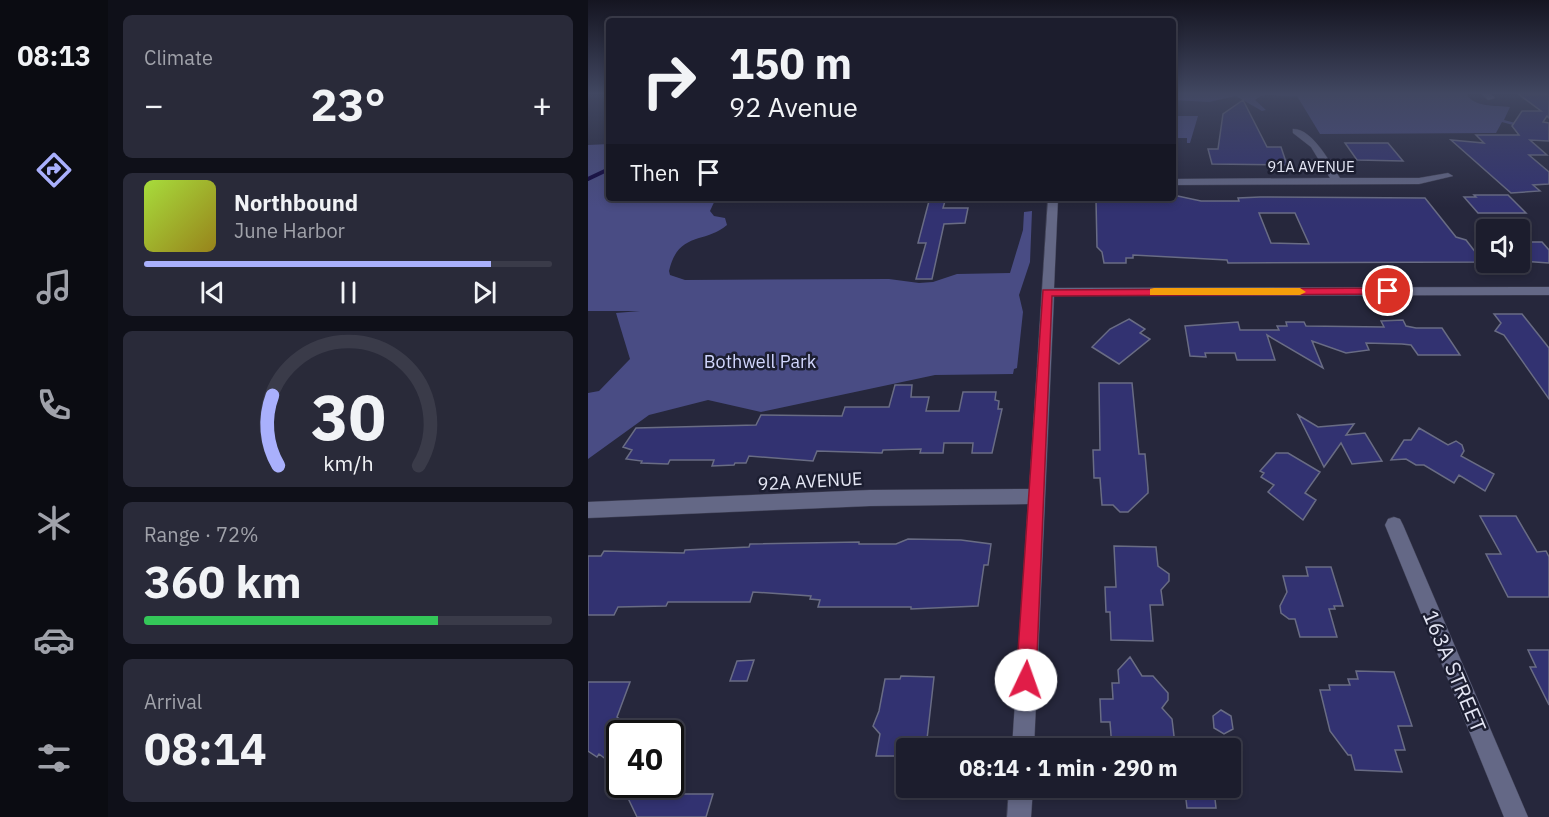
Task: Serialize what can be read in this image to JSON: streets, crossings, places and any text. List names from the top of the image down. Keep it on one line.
{"streets":{"street":["91A AVENUE","92A AVENUE","163A STREET"]},"parks":["Bothwell Park"],"page":{"tabs":"08:13","tile":["Climate",["Range · 72%","360 km"],["Arrival","08:14"]],"turn":["150 m","92 Avenue"],"heat":["−","23°","+"],"then":"Then","song":["Northbound","June Harbor"],"limit":"40","trip":"08:14 · 1 min · 290 m","gauge":["30","km/h"]}}
